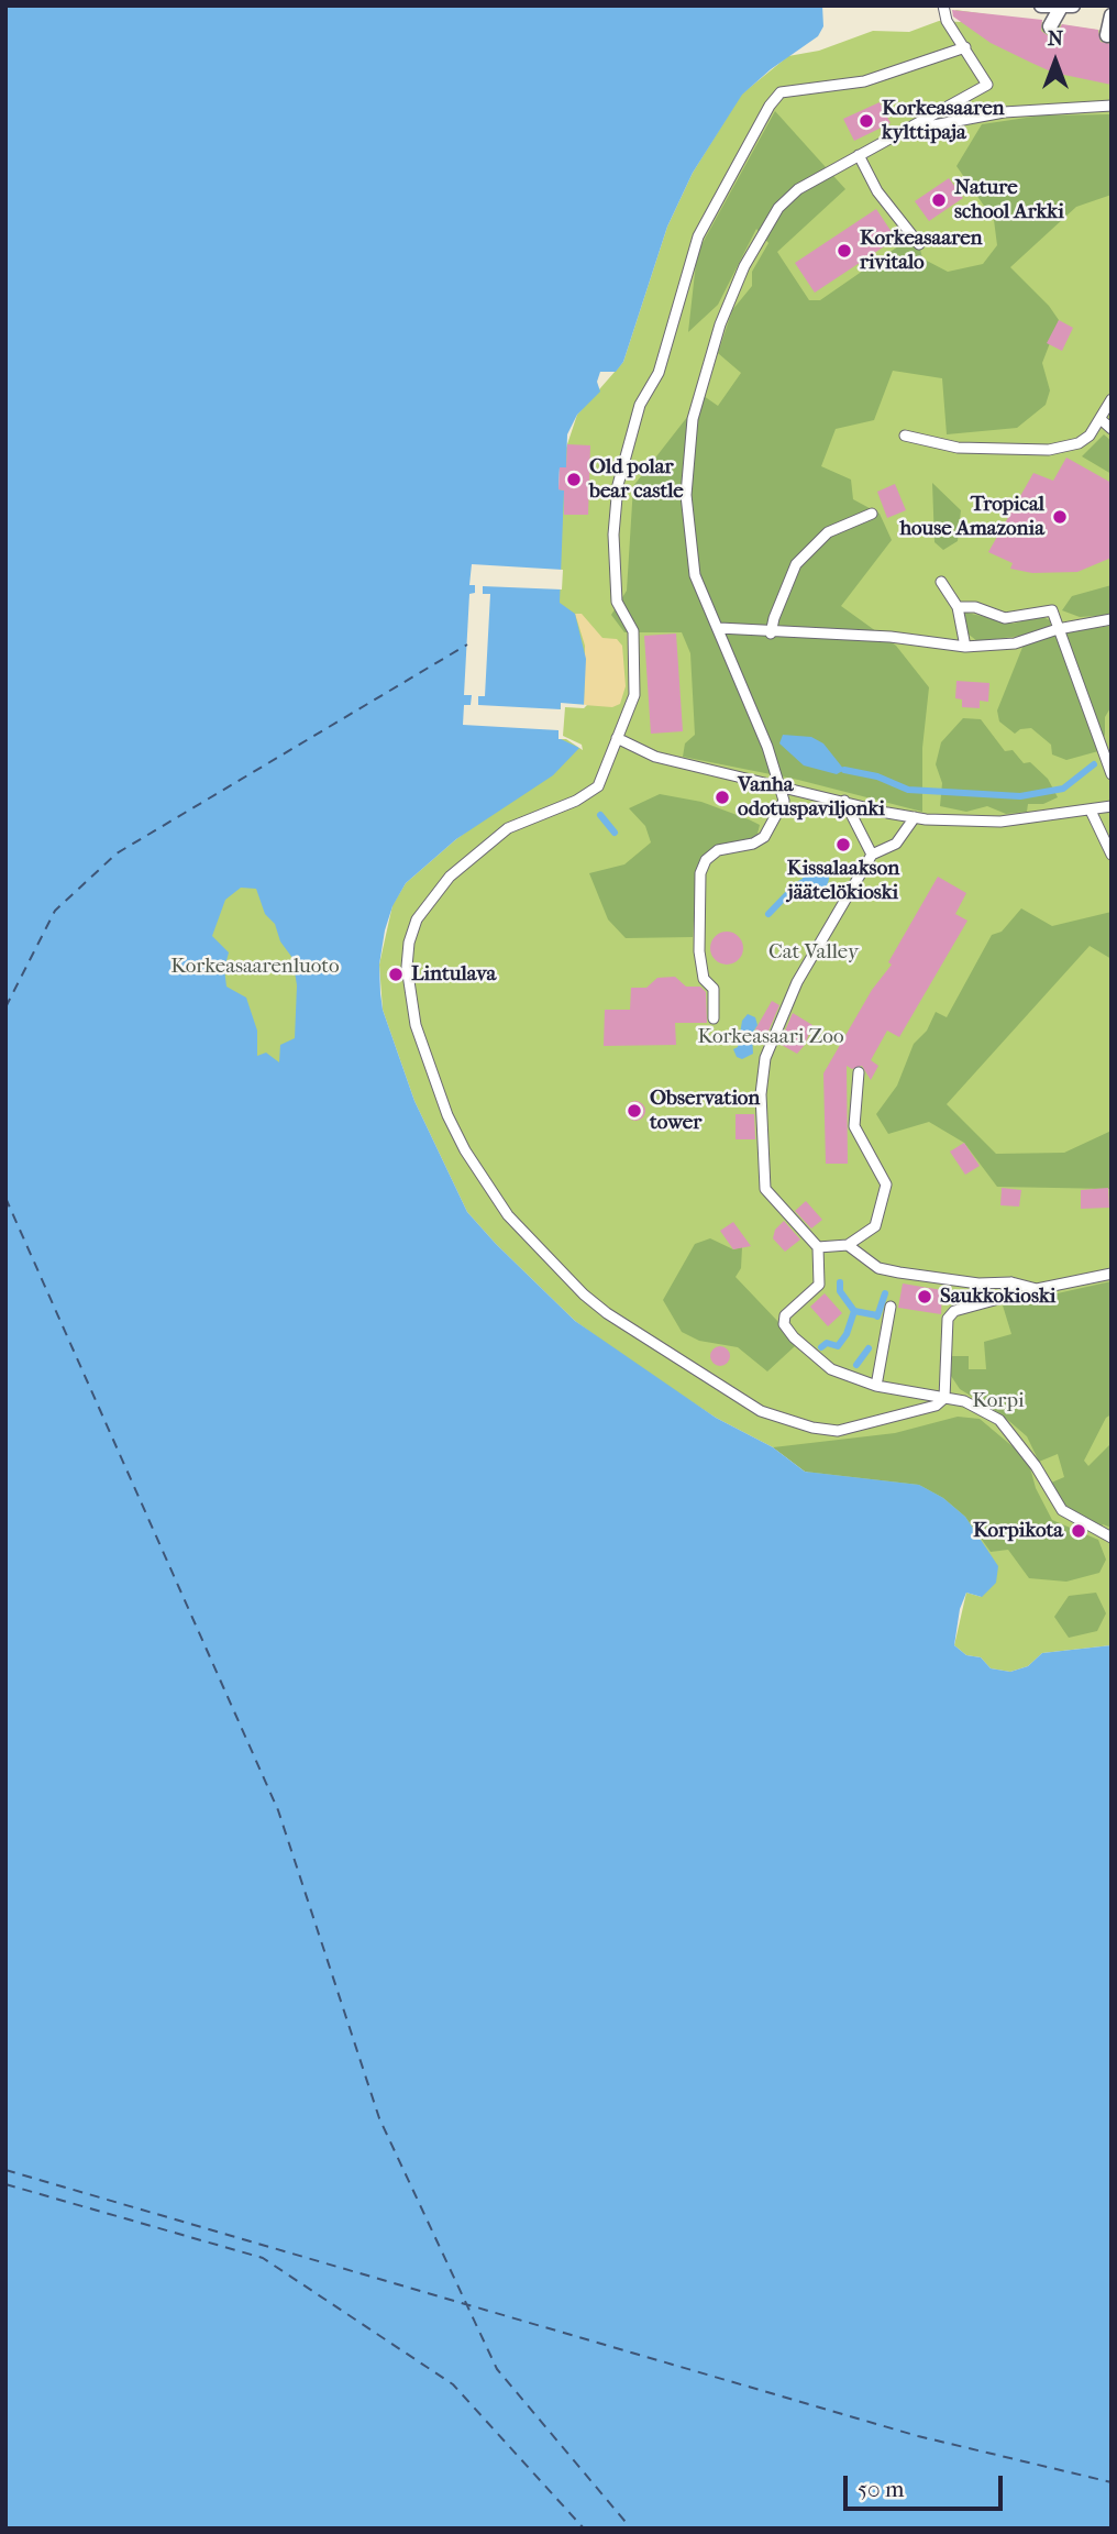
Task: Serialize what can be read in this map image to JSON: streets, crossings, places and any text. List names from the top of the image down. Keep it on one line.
{"parks":["Cat Valley","Korkeasaarenluoto","Korkeasaari Zoo","Korpi"],"places":["Korkeasaaren kylttipaja","Nature school Arkki","Korkeasaaren rivitalo","Old polar bear castle","Tropical house Amazonia","Vanha odotuspaviljonki","Kissalaakson jäätelökioski","Lintulava","Observation tower","Saukkokioski","Korpikota"],"scale_bar":"50 m","north":"top"}
